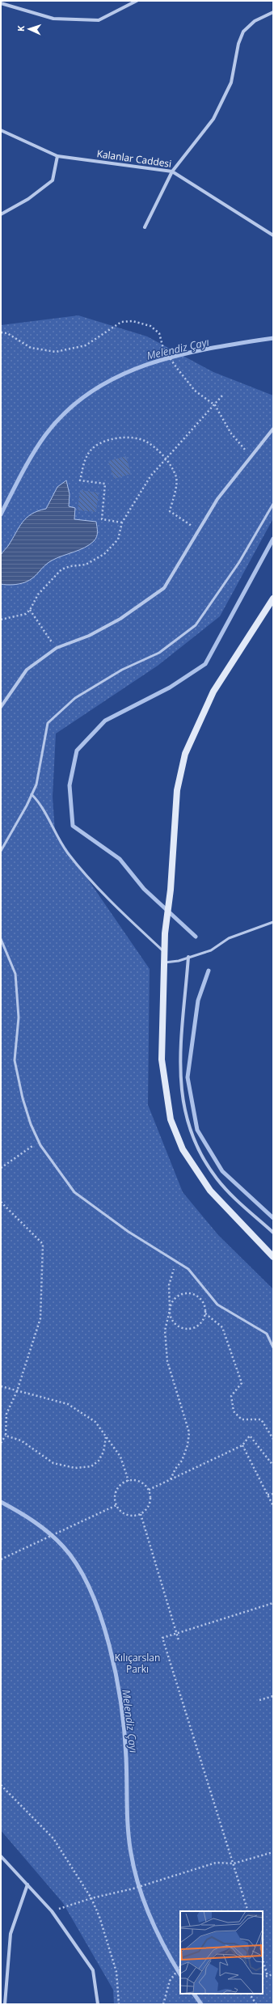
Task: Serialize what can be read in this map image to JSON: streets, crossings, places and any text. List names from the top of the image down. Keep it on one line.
{"streets":{"street":["Kalanlar Caddesi"]},"water":["Melendiz Çayı"],"parks":["Kılıçarslan Parkı"],"north":"left"}
